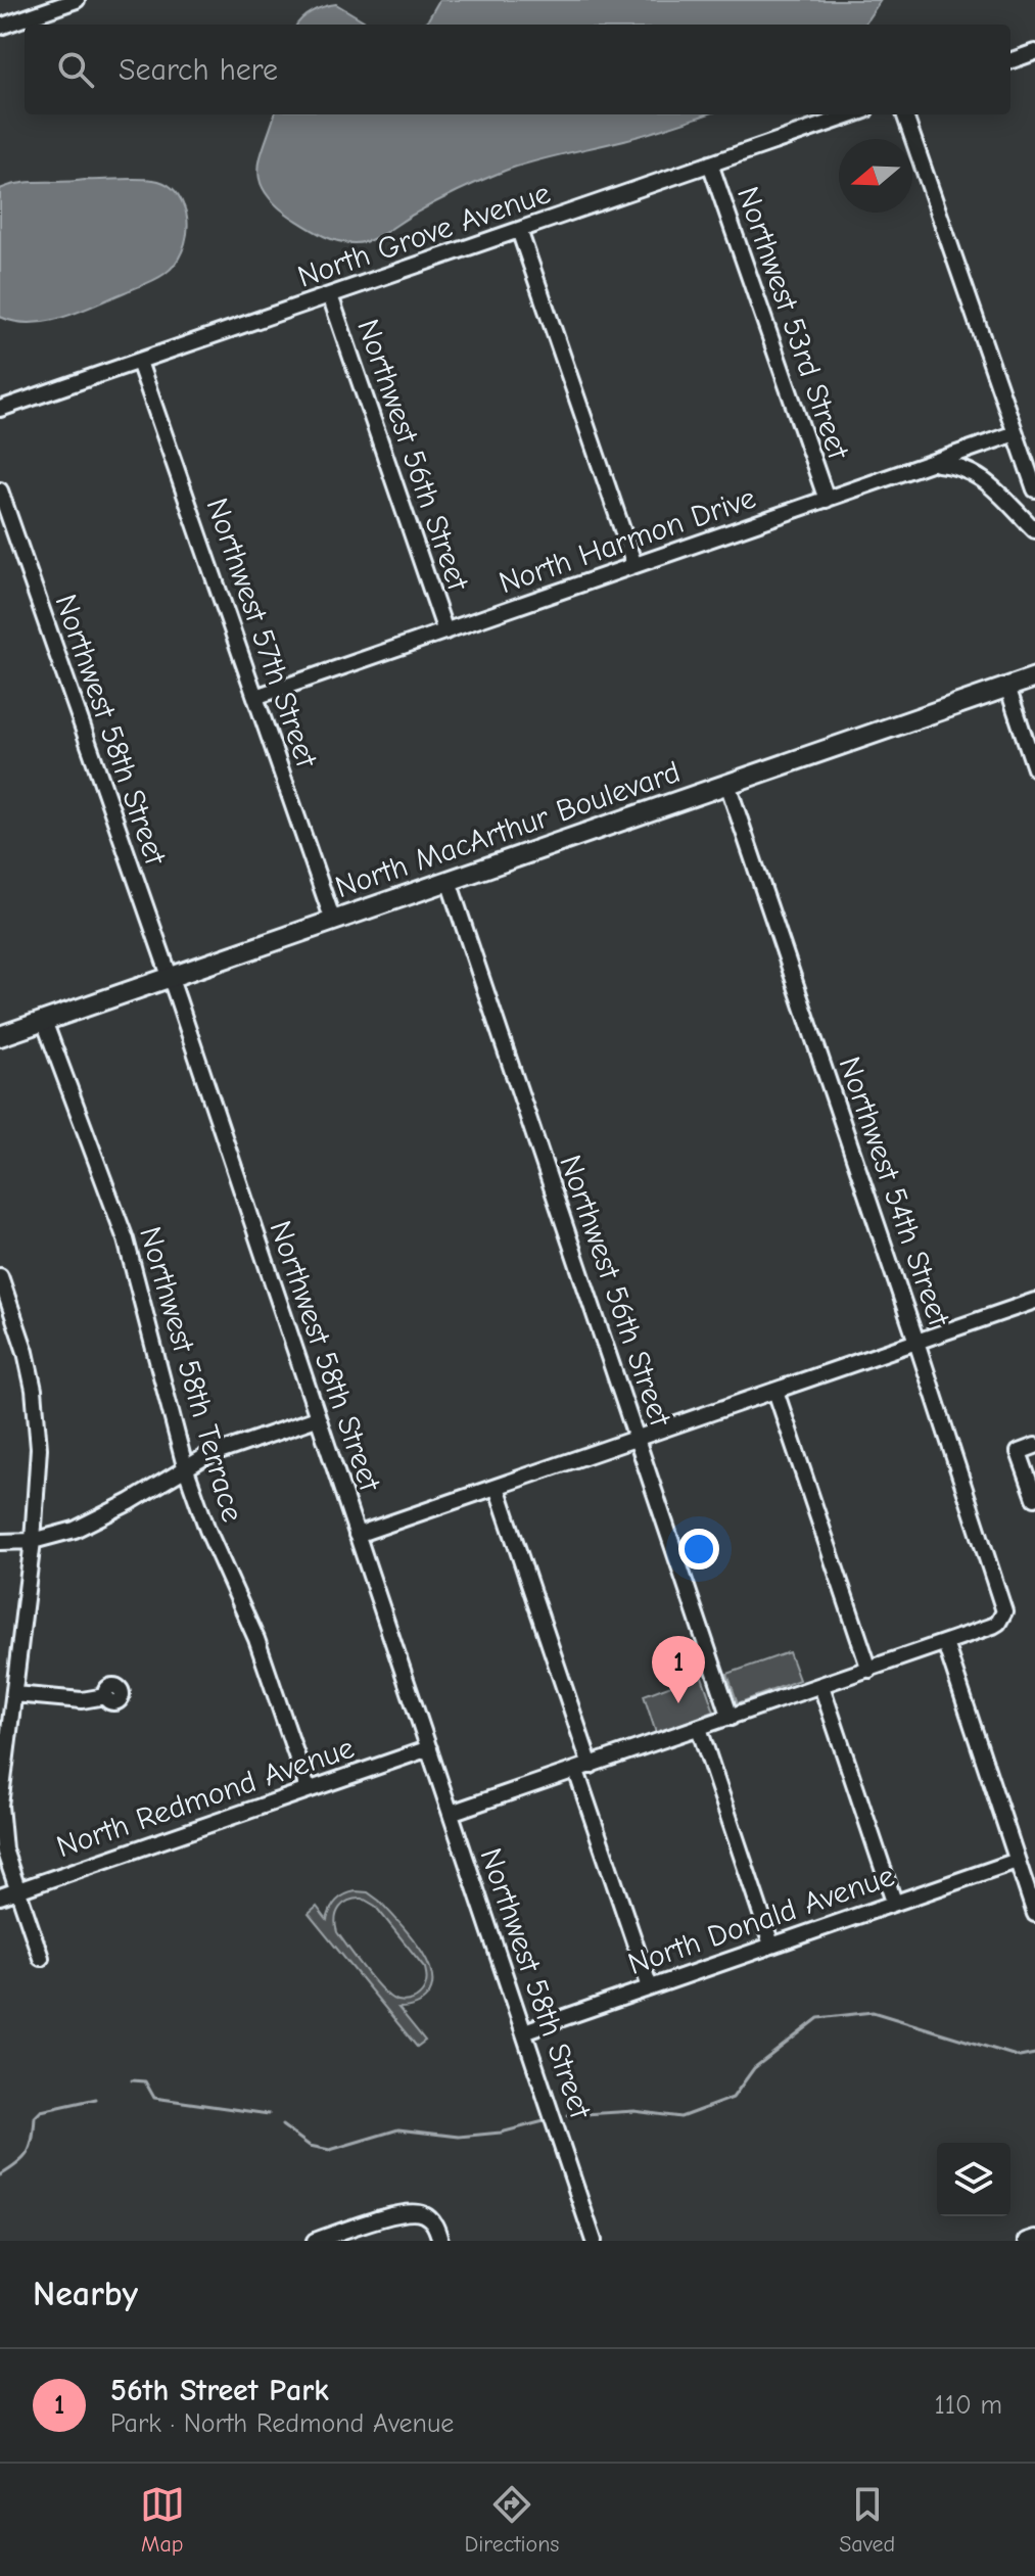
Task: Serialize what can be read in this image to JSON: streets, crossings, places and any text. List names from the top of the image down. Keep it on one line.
{"streets":{"main road":["North MacArthur Boulevard"],"street":["North Grove Avenue","Northwest 53rd Street","Northwest 56th Street","North Harmon Drive","Northwest 57th Street","Northwest 58th Street","Northwest 54th Street","Northwest 58th Terrace","North Redmond Avenue","North Donald Avenue"]},"crossings":[["North Grove Avenue","Northwest 53rd Street"],["North Grove Avenue","Northwest 56th Street"],["North Grove Avenue","Northwest 57th Street"],["Northwest 53rd Street","North Harmon Drive"],["Northwest 56th Street","North Harmon Drive"],["Northwest 56th Street","North MacArthur Boulevard"],["North Harmon Drive","Northwest 57th Street"],["Northwest 57th Street","North MacArthur Boulevard"],["Northwest 58th Street","North MacArthur Boulevard"],["Northwest 58th Street","North Redmond Avenue"],["Northwest 58th Street","North Donald Avenue"],["North MacArthur Boulevard","Northwest 54th Street"],["North MacArthur Boulevard","Northwest 58th Terrace"],["Northwest 58th Terrace","North Redmond Avenue"]],"north":"left","page":{"search":"Search here","pins":"1","heading":"Nearby","list":[{"mark":"1","name":"56th Street Park","note":"Park · North Redmond Avenue","value":"110 m"}],"nav":["Map","Directions","Saved"]}}
